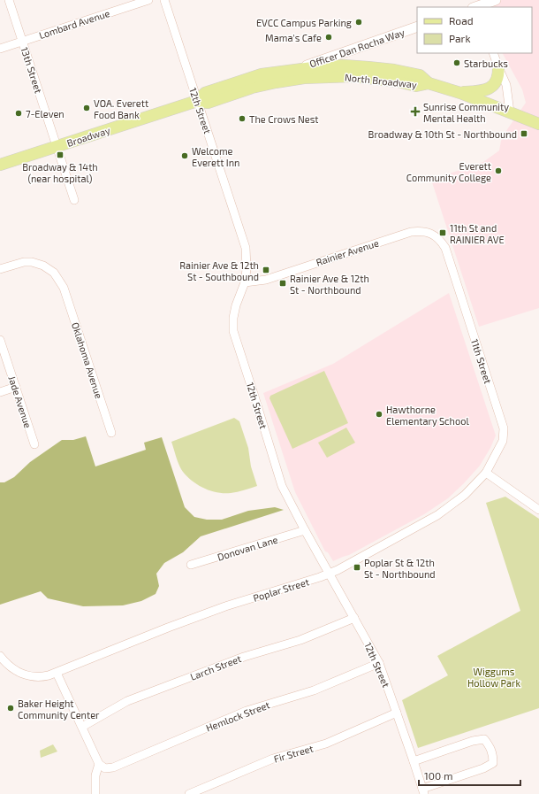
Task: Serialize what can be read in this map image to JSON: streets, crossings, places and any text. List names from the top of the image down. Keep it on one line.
{"streets":{"main road":["North Broadway","Broadway"],"street":["Lombard Avenue","Officer Dan Rocha Way","13th Street","12th Street","Rainier Avenue","Oklahoma Avenue","11th Street","Jade Avenue","Donovan Lane","Poplar Street","Larch Street","Hemlock Street","Fir Street"]},"crossings":[["Lombard Avenue","13th Street"],["13th Street","Broadway"],["North Broadway","12th Street"],["North Broadway","Broadway"],["12th Street","Broadway"],["12th Street","Rainier Avenue"],["12th Street","Donovan Lane"],["12th Street","Poplar Street"],["12th Street","Larch Street"],["12th Street","Hemlock Street"],["12th Street","Fir Street"],["Rainier Avenue","11th Street"],["11th Street","Poplar Street"]],"parks":["Wiggums Hollow Park"],"places":{"other":["EVCC Campus Parking","Mama's Cafe","Starbucks","VOA. Everett Food Bank","7-Eleven","The Crows Nest","Welcome Everett Inn","Everett Community College","Hawthorne Elementary School","Baker Height Community Center"],"health":["Sunrise Community Mental Health"],"transit":["Broadway & 10th St - Northbound","Broadway & 14th (near hospital)","11th St and RAINIER AVE","Rainier Ave & 12th St - Southbound","Rainier Ave & 12th St - Northbound","Poplar St & 12th St - Northbound"]},"legend":["Road","Park"],"scale_bar":"100 m"}
